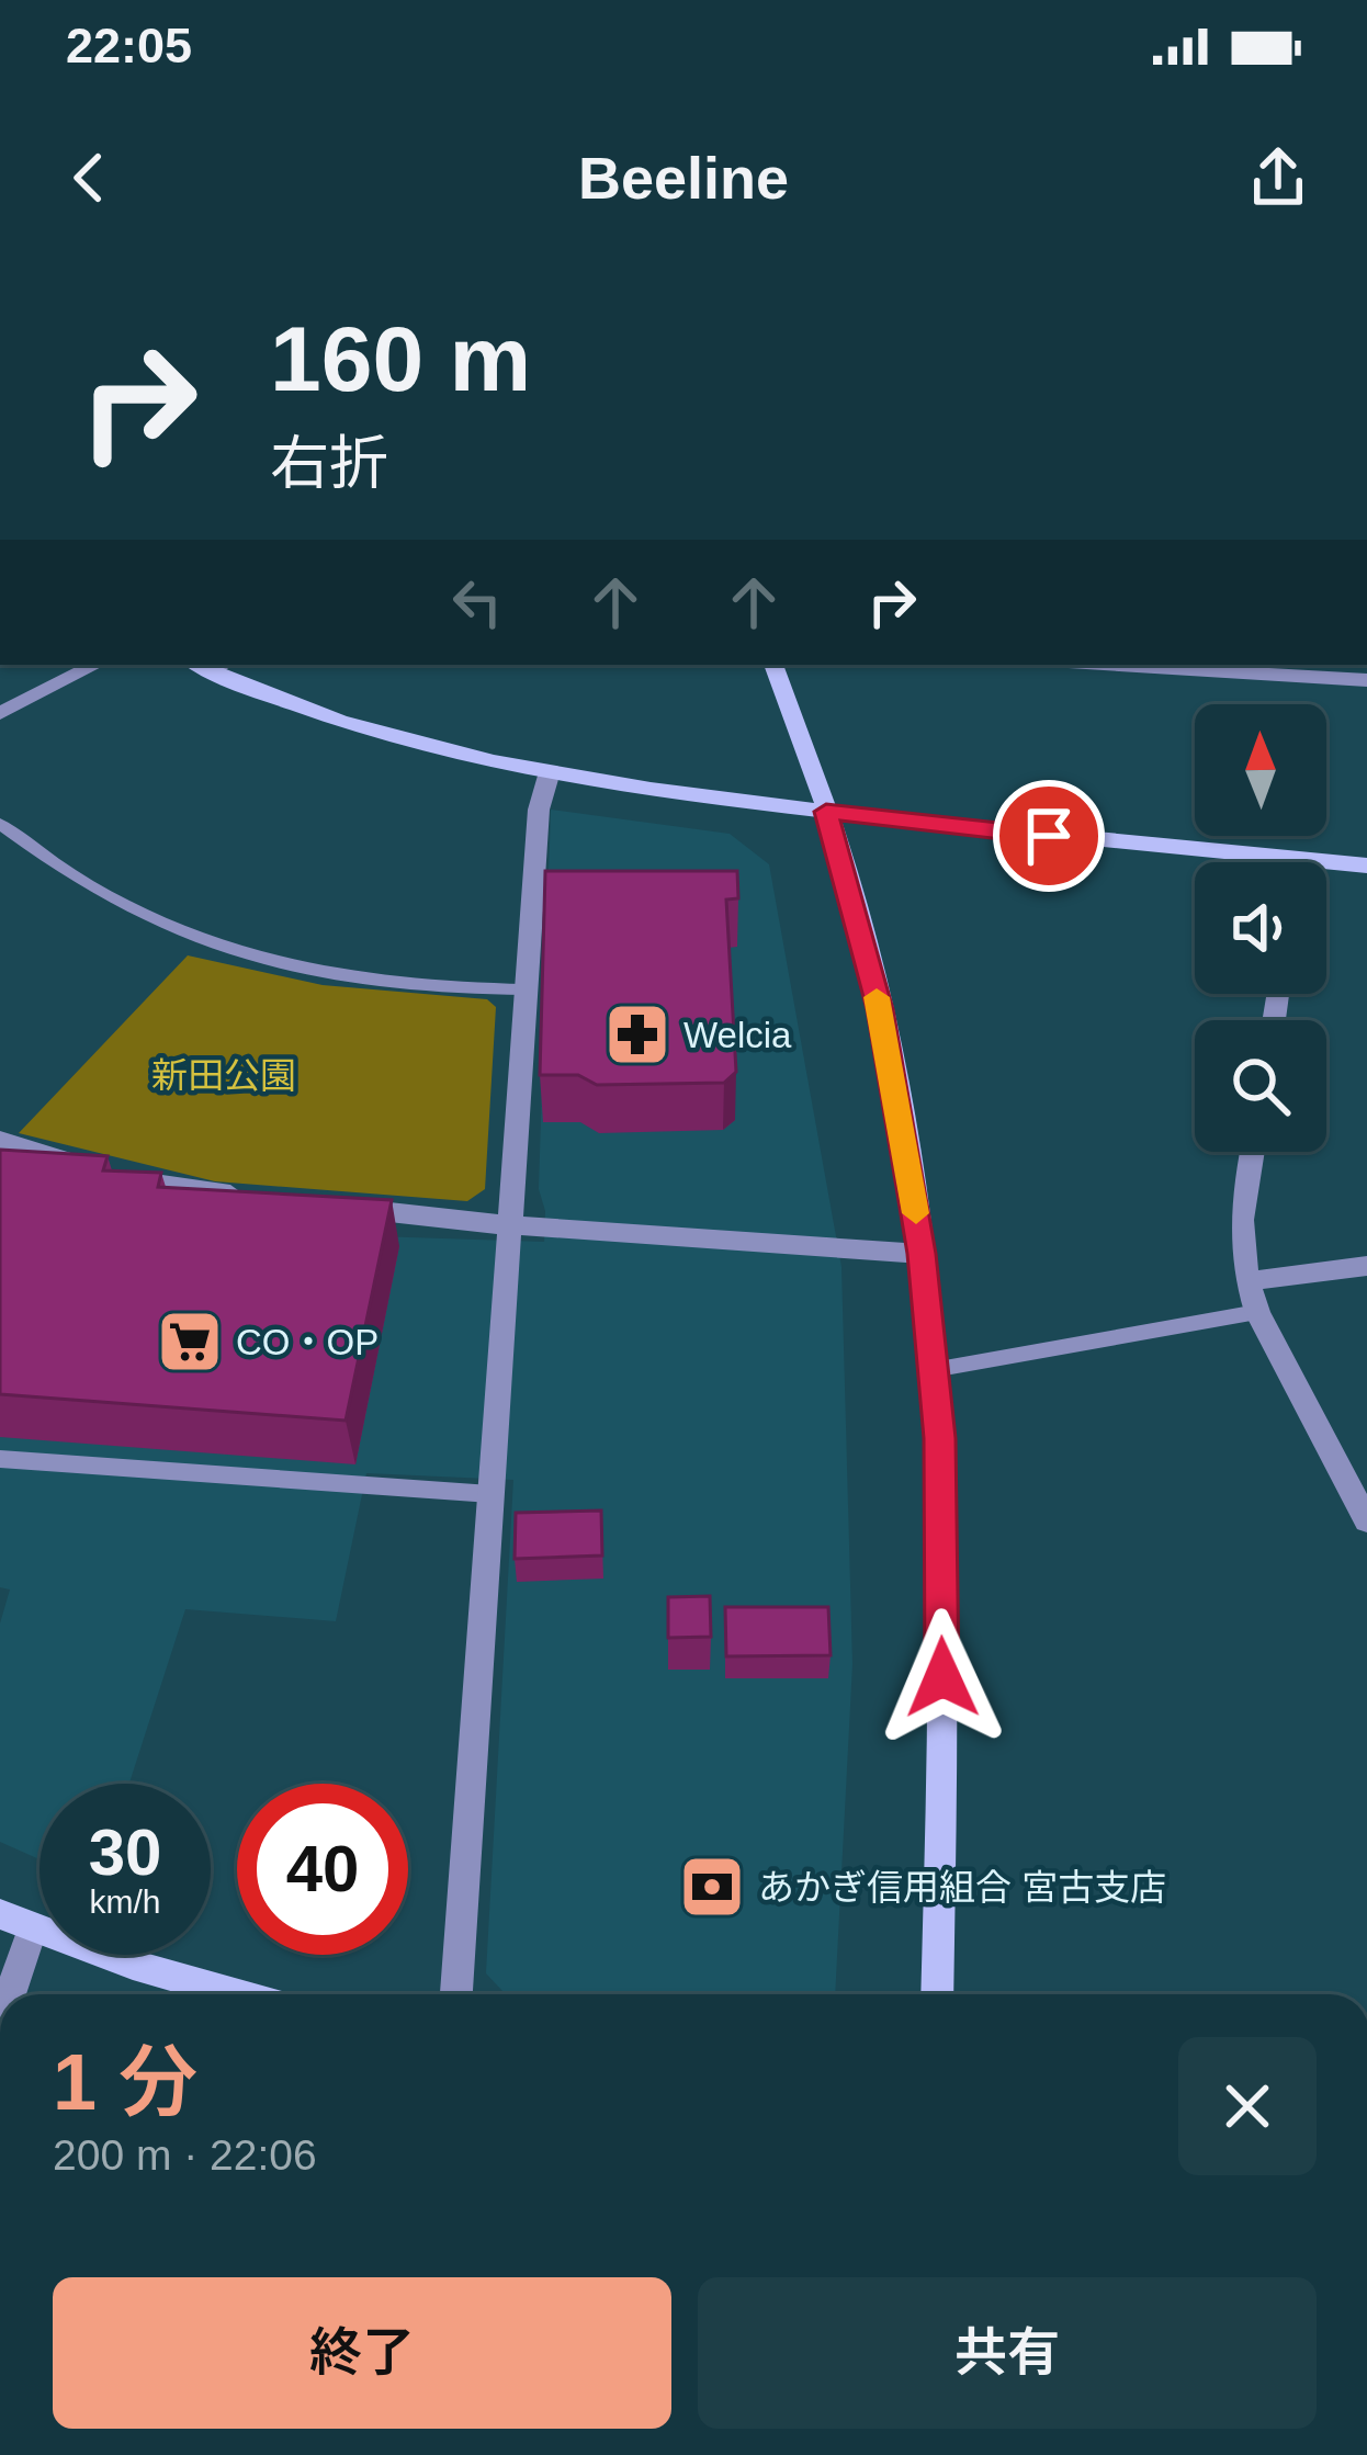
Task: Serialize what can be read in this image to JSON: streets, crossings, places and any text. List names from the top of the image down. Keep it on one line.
{"parks":["新田公園"],"places":{"pharmacy":["Welcia"],"supermarket":["CO・OP"],"bank":["あかぎ信用組合 宮古支店"]},"north":"top","page":{"status":"22:05","header":"Beeline","turn":["160 m","右折"],"speed":"30 km/h","limit":"40","heading":["1 分","200 m · 22:06"],"buttons":["終了","共有"]}}
